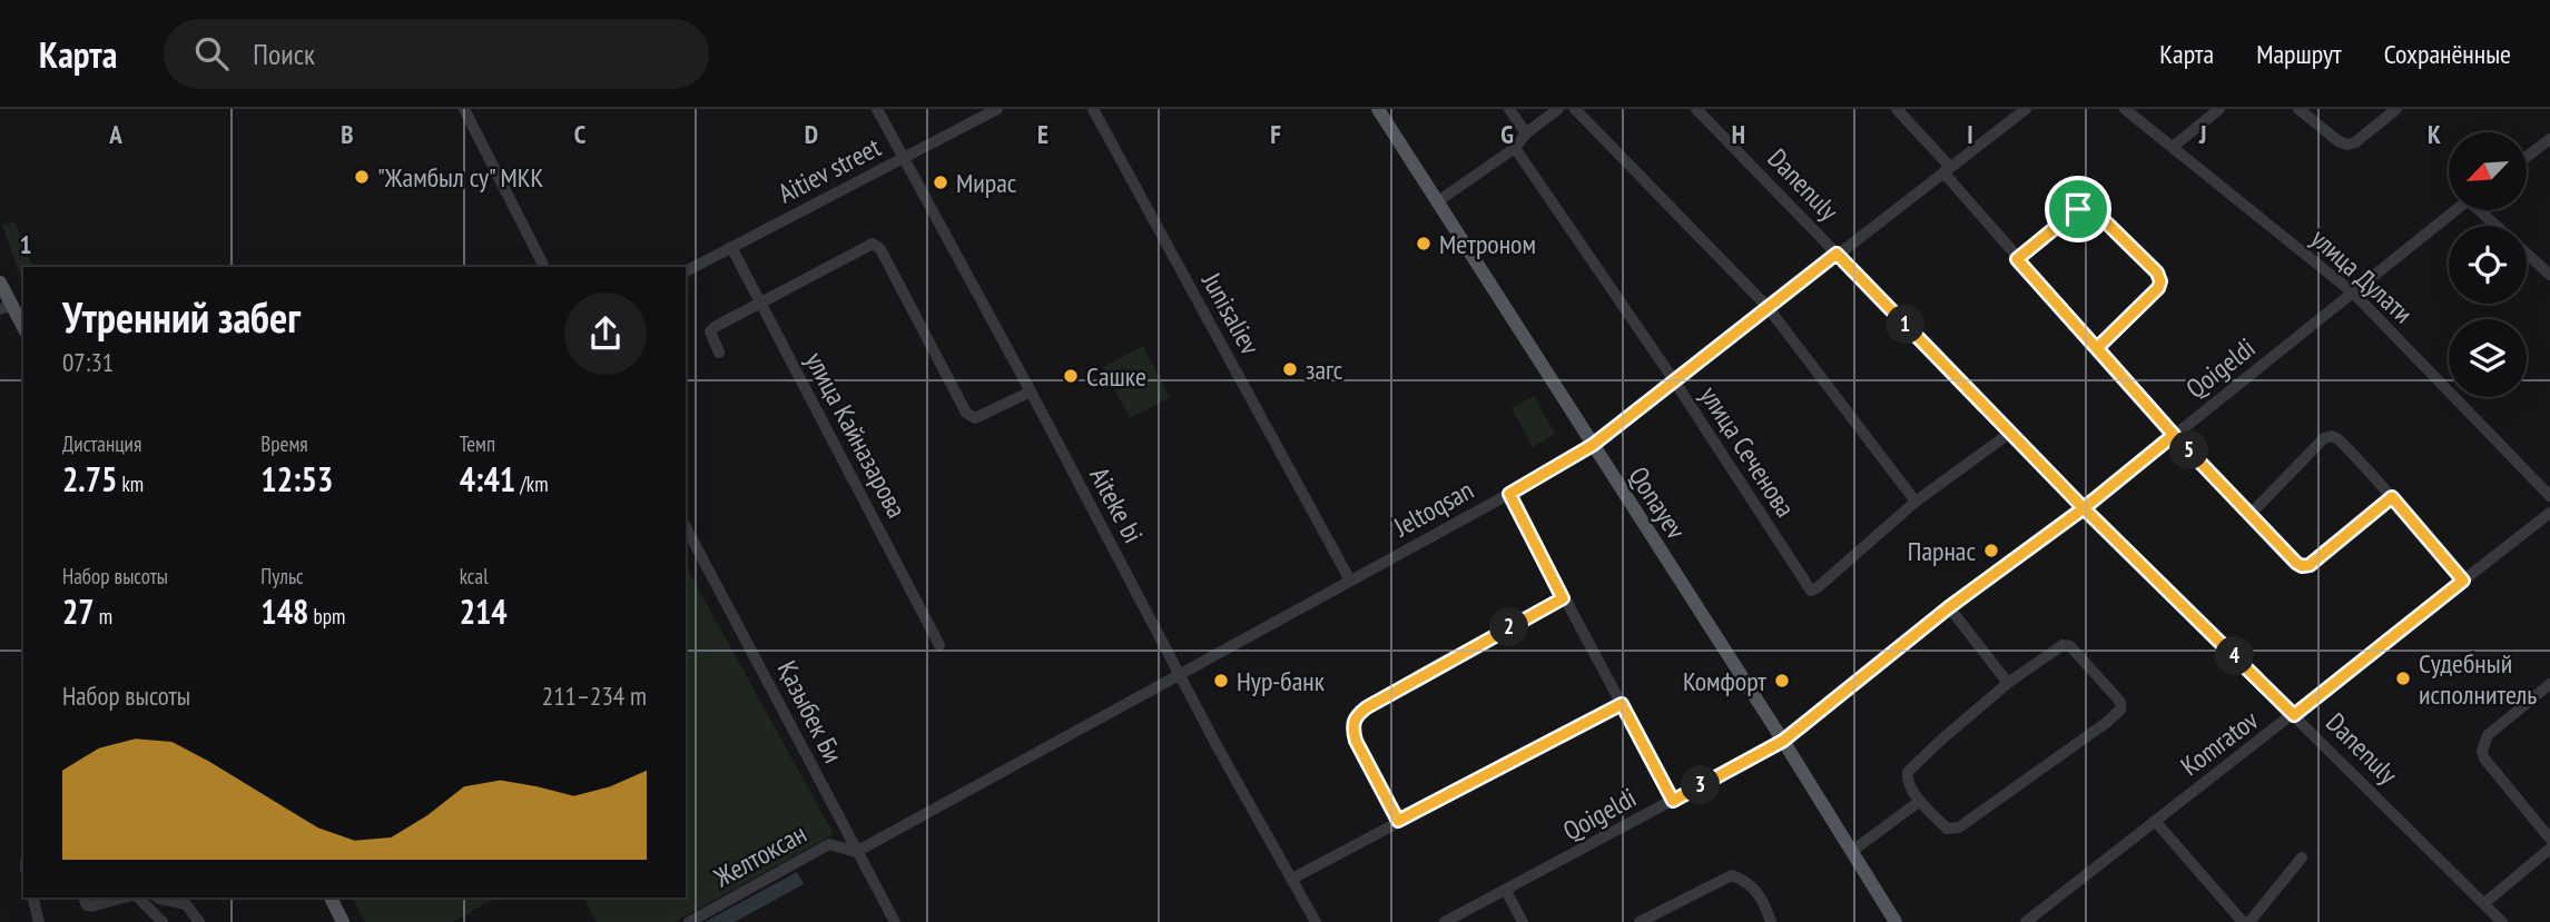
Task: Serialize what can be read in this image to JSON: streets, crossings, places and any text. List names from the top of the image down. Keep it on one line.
{"streets":{"main road":["Qonayev"],"street":["Aitiev street","Danenuly","улица Дулати","Junisaliev","Qoigeldi","улица Кайназарова","улица Сеченова","Aiteke bi","Jeltoqsan","Қазыбек Би","Komratov","Желтоксан"]},"crossings":[["Aitiev street","улица Кайназарова"],["Aitiev street","Aiteke bi"],["Danenuly","Qoigeldi"],["Danenuly","улица Сеченова"],["Danenuly","Jeltoqsan"],["Danenuly","Komratov"],["улица Дулати","Qoigeldi"],["Junisaliev","Jeltoqsan"],["Qoigeldi","Qonayev"],["улица Сеченова","Jeltoqsan"],["Qonayev","Jeltoqsan"],["Aiteke bi","Jeltoqsan"],["Jeltoqsan","Қазыбек Би"],["Jeltoqsan","Желтоксан"],["Қазыбек Би","Желтоксан"]],"places":["\"Жамбыл су\" МКК","Мирас","Метроном","загс","Сашке","Парнас","Судебный исполнитель","Нур-банк","Комфорт"],"north":"bottom left","page":{"header":"Карта","search":"Поиск","nav":["Карта","Маршрут","Сохранённые"],"heading":["Утренний забег","07:31"],"pins":["1","5","2","4","3"],"stats":[["Дистанция","2.75 km"],["Время","12:53"],["Темп","4:41 /km"],["Набор высоты","27 m"],["Пульс","148 bpm"],["kcal","214"]],"chart":["Набор высоты","211–234 m"]},"grid":{"columns":["A","B","C","D","E","F","G","H","I","J","K"],"rows":["1"]}}
